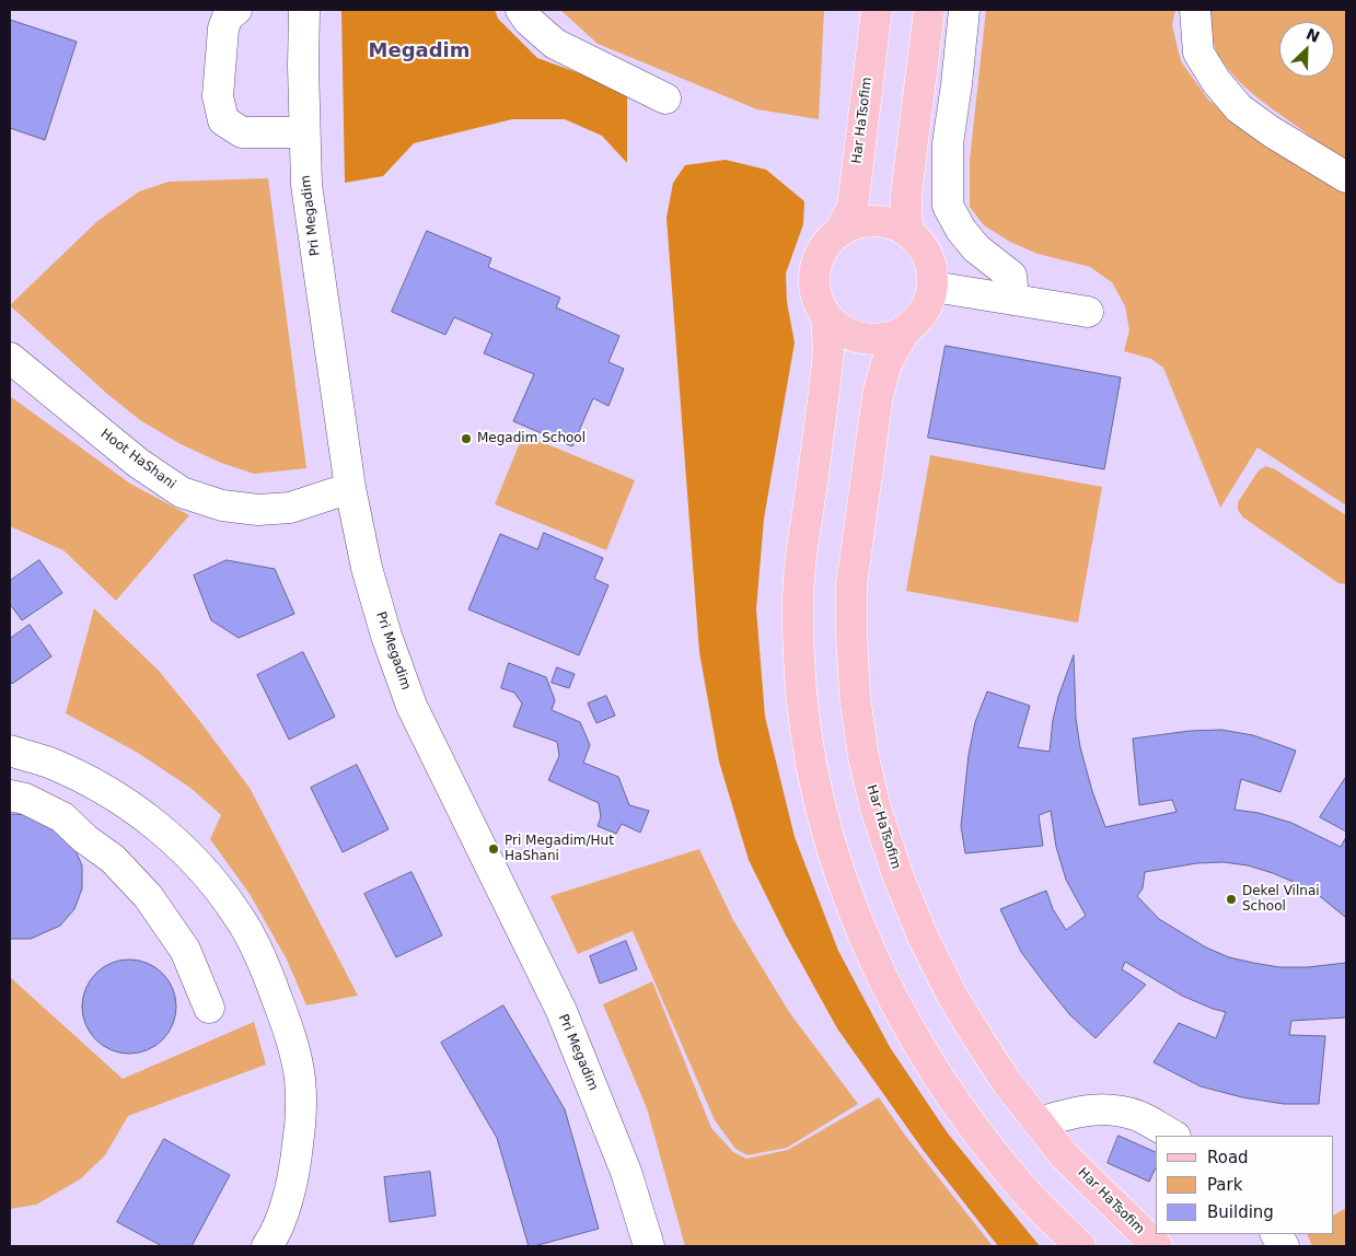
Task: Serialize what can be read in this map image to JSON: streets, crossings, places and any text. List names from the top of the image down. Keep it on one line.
{"streets":{"main road":["Har HaTsofim"],"street":["Pri Megadim","Hoot HaShani"]},"crossings":[["Pri Megadim","Hoot HaShani"]],"districts":["Megadim"],"places":["Megadim School","Pri Megadim/Hut HaShani","Dekel Vilnai School"],"legend":["Road","Park","Building"],"north":"top right"}
